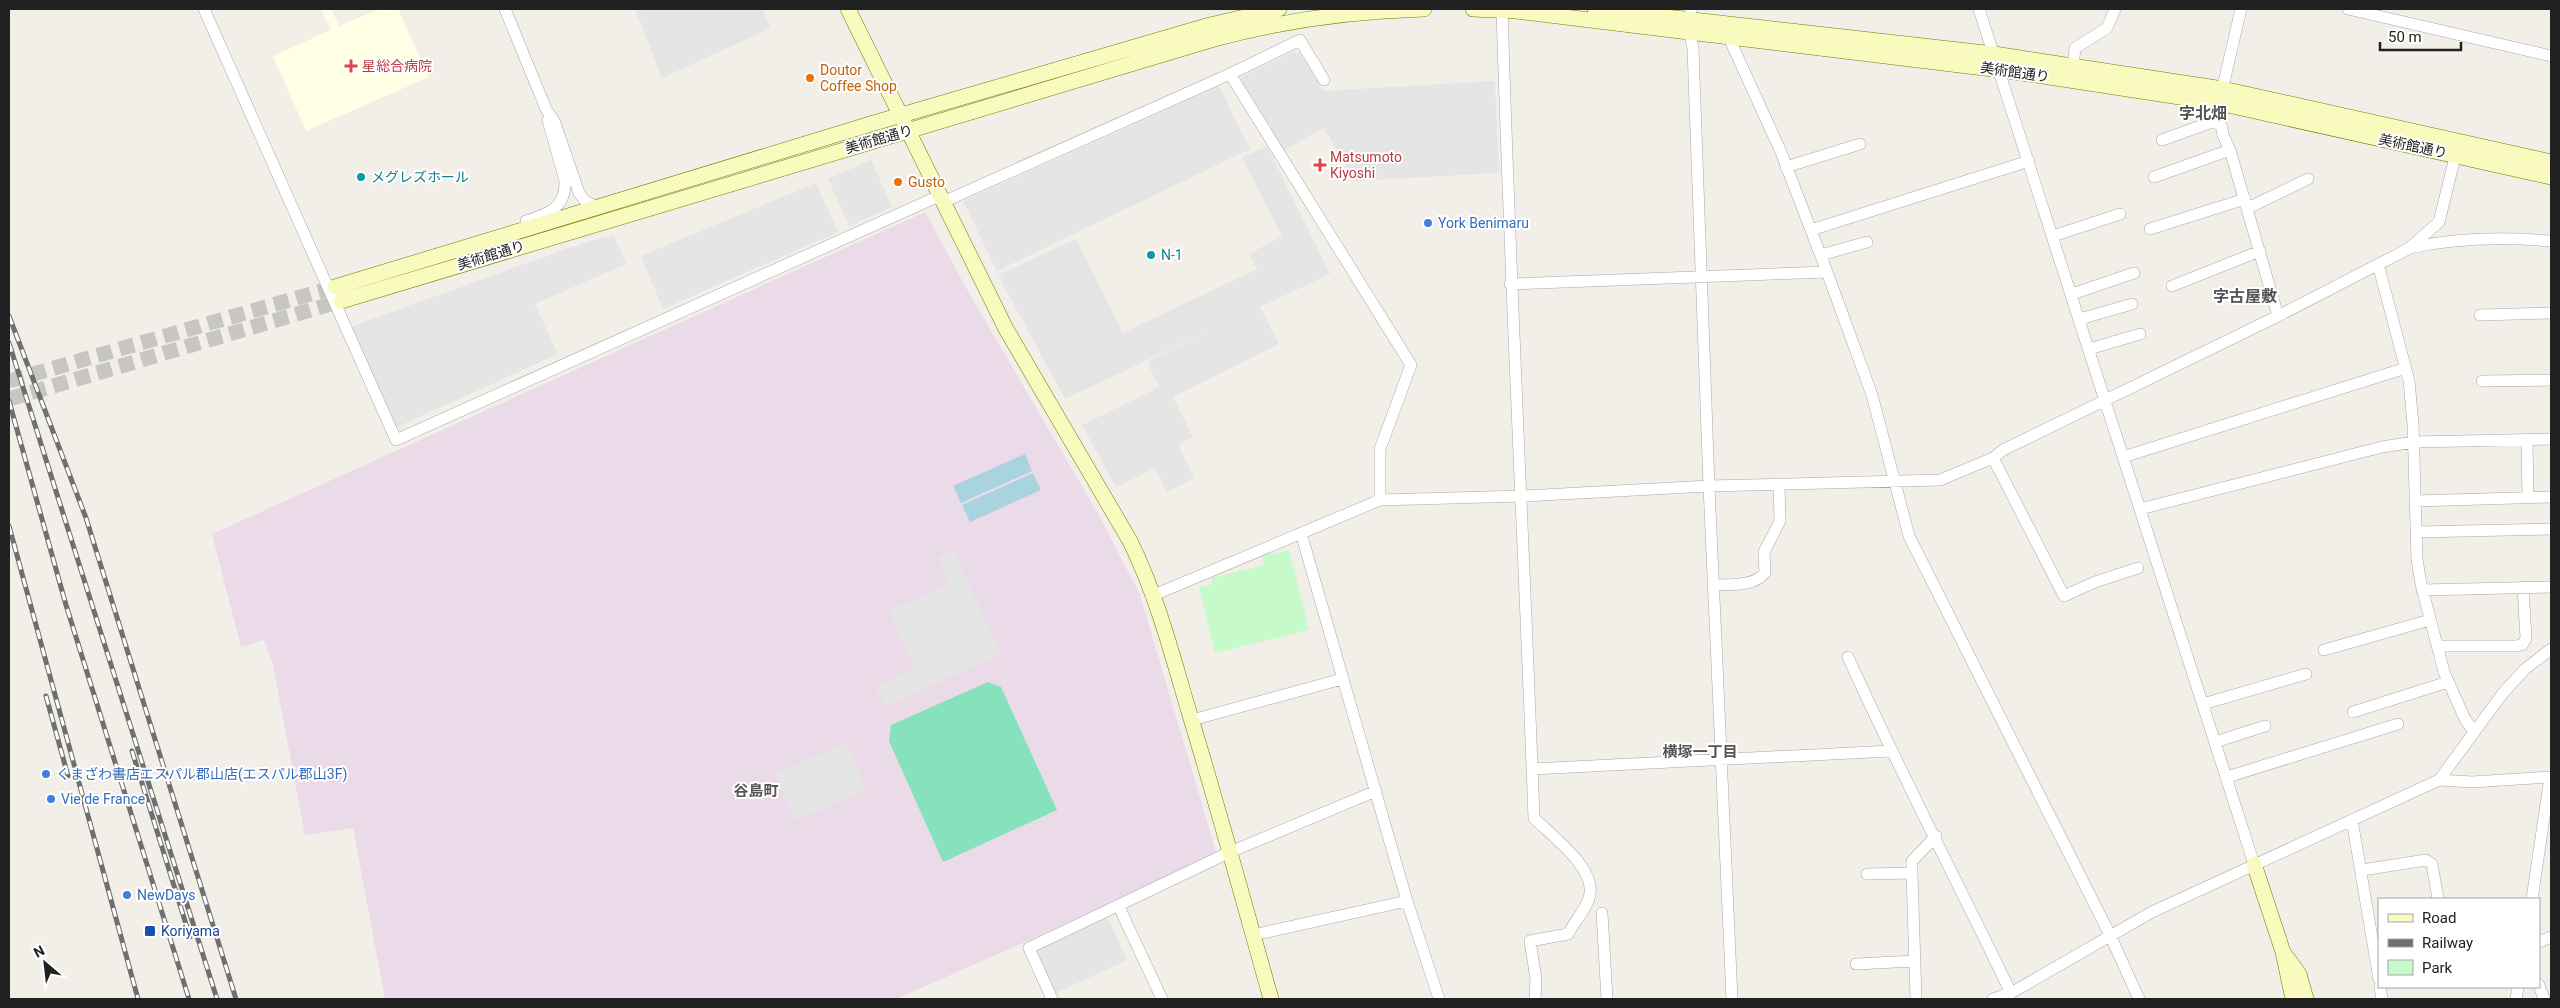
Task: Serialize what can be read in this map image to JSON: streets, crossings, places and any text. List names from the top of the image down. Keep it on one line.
{"streets":{"street":["美術館通り"]},"districts":["字北畑","字古屋敷","横塚一丁目","谷島町"],"places":{"health":["星総合病院","Matsumoto Kiyoshi"],"other":["Doutor Coffee Shop","メグレズホール","Gusto","York Benimaru","N-1","くまざわ書店エスパル郡山店(エスパル郡山3F)","Vie de France","NewDays"],"transit":["Koriyama"]},"legend":["Road","Railway","Park"],"scale_bar":"50 m","north":"top left"}
